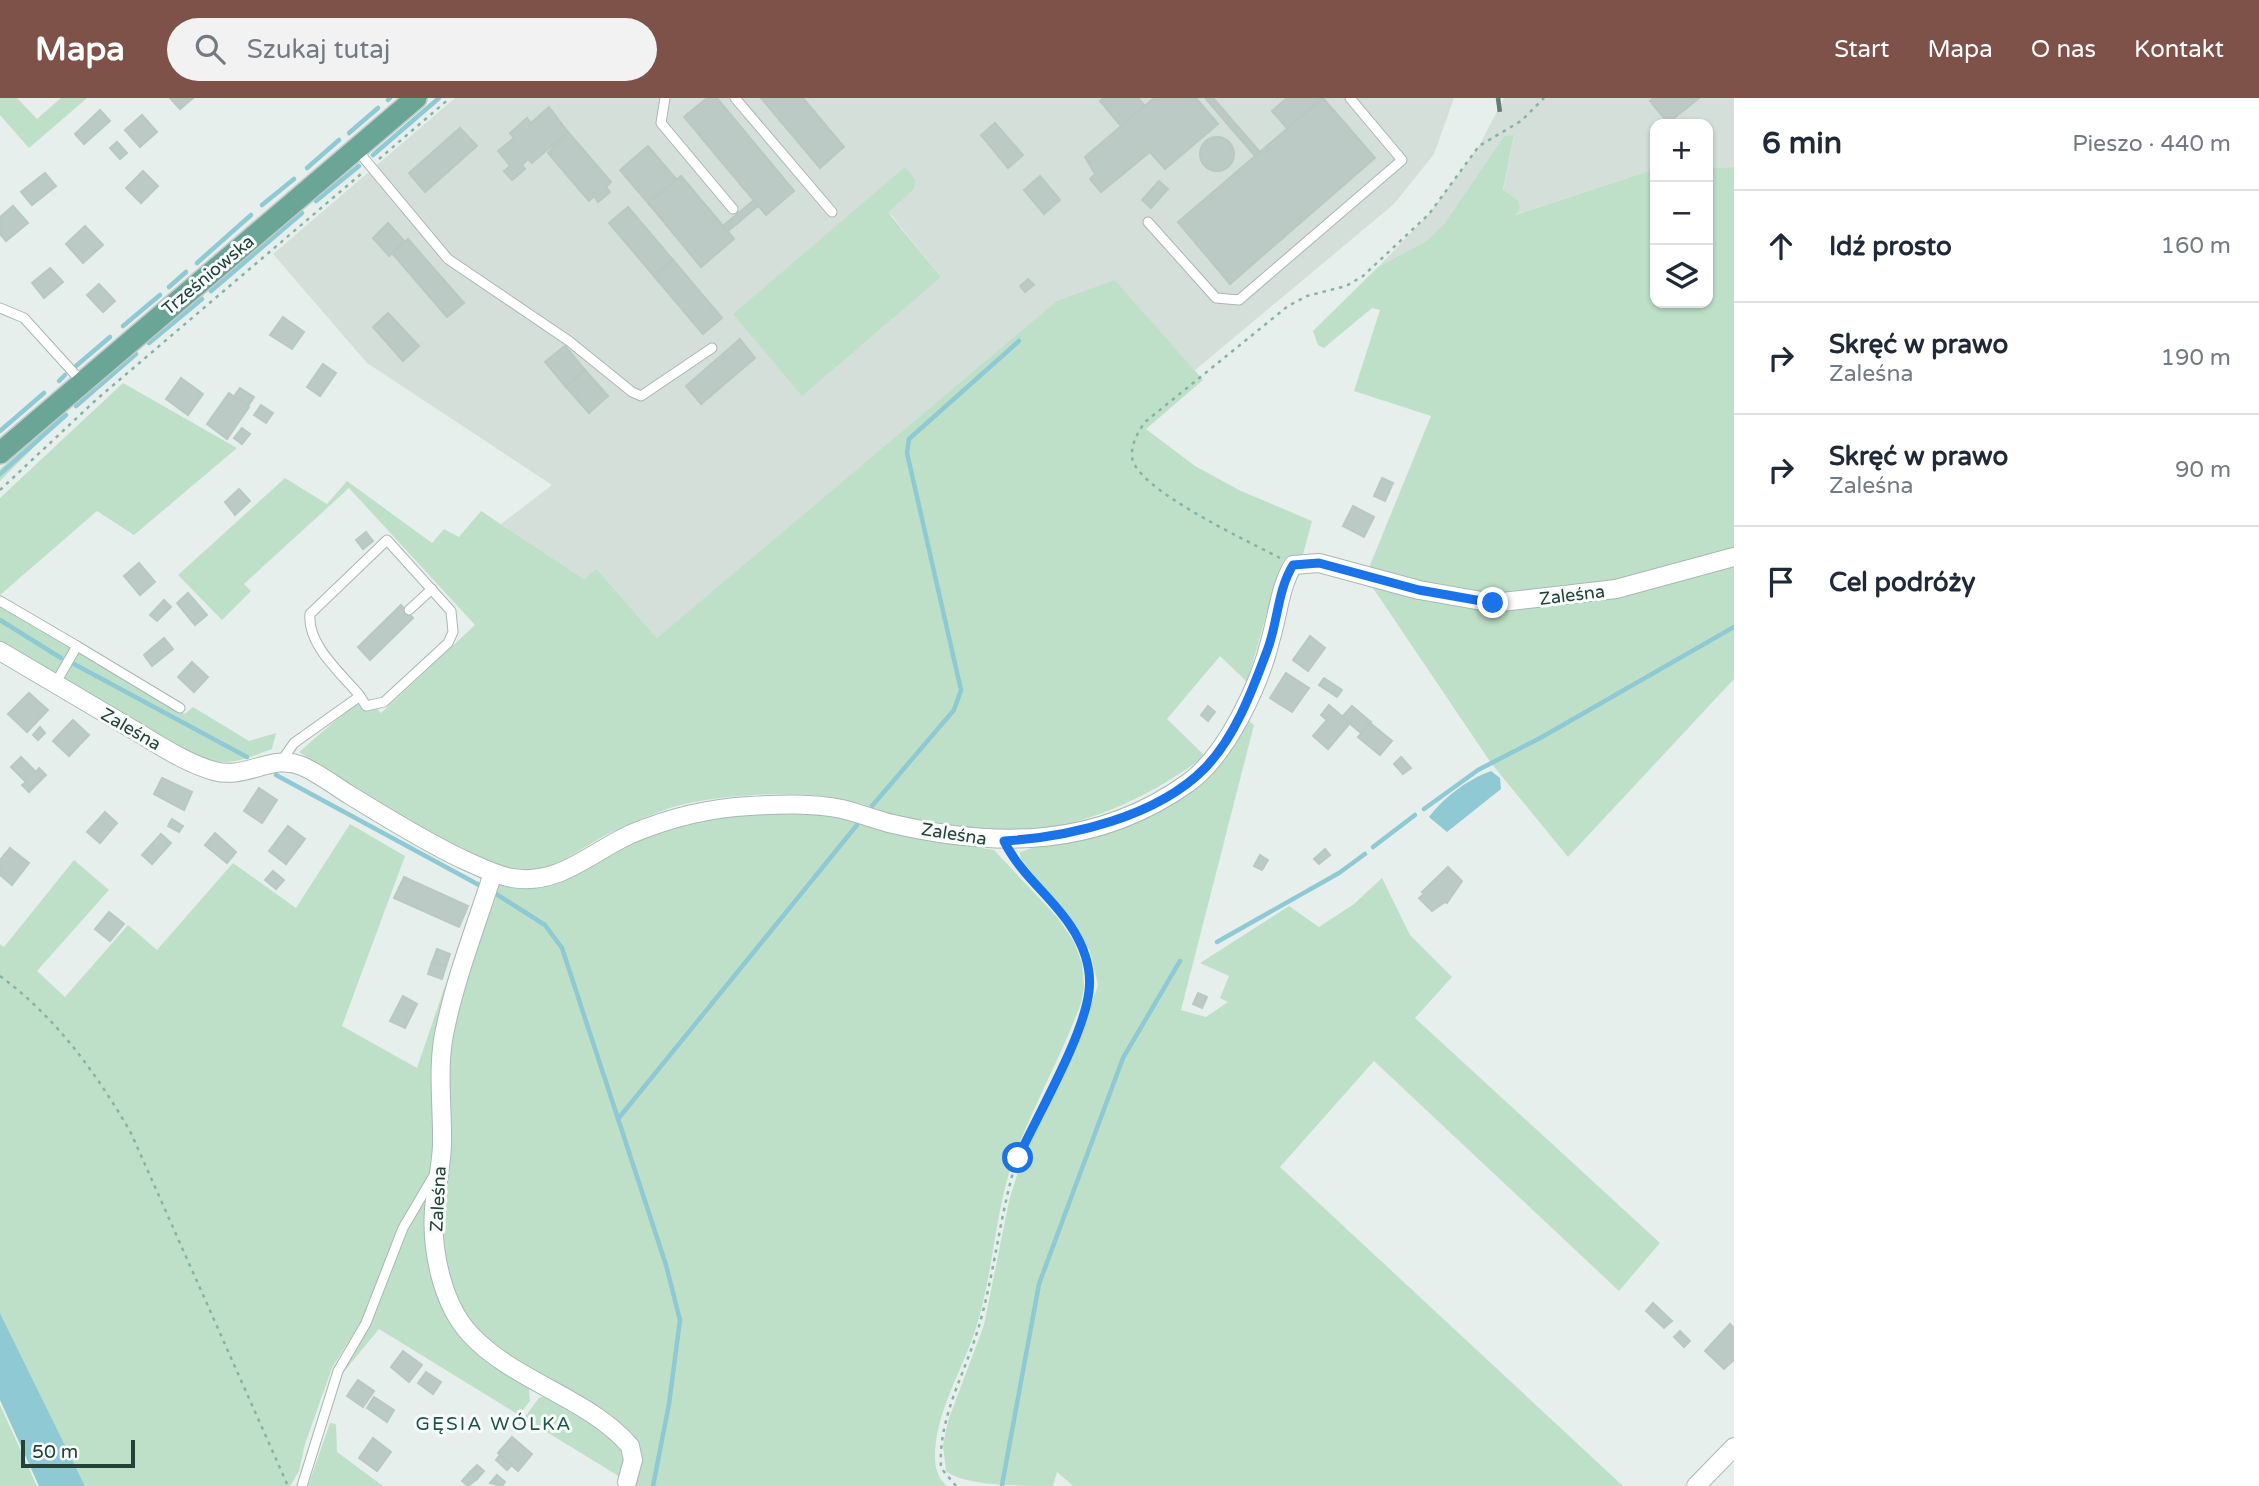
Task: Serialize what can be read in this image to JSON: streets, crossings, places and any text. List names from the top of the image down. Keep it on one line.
{"streets":{"main road":["Trześniowska"],"street":["Zaleśna"]},"districts":["GĘSIA WÓLKA"],"scale_bar":"50 m","page":{"header":"Mapa","search":"Szukaj tutaj","nav":["Start","Mapa","O nas","Kontakt"],"heading":["6 min","Pieszo · 440 m"],"map_buttons":["+","−"],"list":[["Idź prosto","160 m"],["Skręć w prawo","Zaleśna","190 m"],["Skręć w prawo","Zaleśna","90 m"],"Cel podróży"],"scale":"50 m"}}
